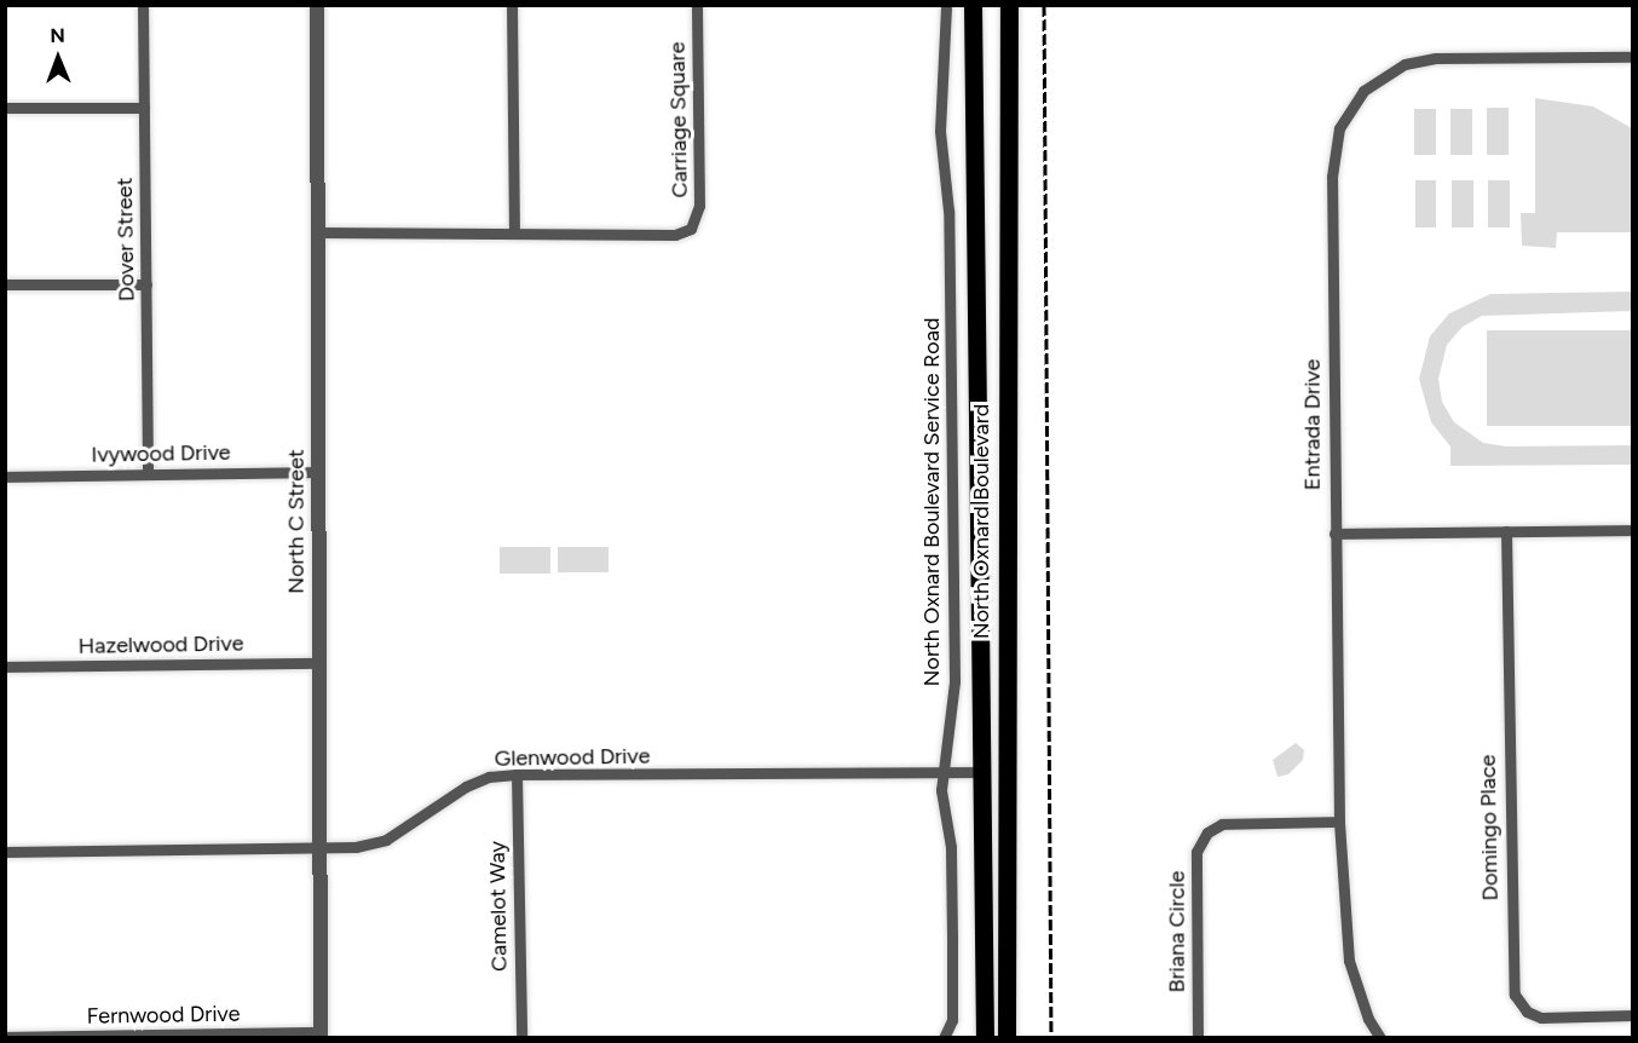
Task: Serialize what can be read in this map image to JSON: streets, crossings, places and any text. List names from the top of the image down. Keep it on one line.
{"streets":{"main road":["North Oxnard Boulevard"],"street":["Carriage Square","Dover Street","Entrada Drive","Ivywood Drive","North Oxnard Boulevard Service Road","North C Street","Hazelwood Drive","Glenwood Drive","Domingo Place","Camelot Way","Briana Circle","Fernwood Drive"]},"crossings":[["Carriage Square","North C Street"],["Dover Street","Ivywood Drive"],["Entrada Drive","Briana Circle"],["Ivywood Drive","North C Street"],["North Oxnard Boulevard Service Road","Glenwood Drive"],["North C Street","Hazelwood Drive"],["North C Street","Glenwood Drive"],["North C Street","Fernwood Drive"],["North Oxnard Boulevard","Glenwood Drive"],["Glenwood Drive","Camelot Way"]],"north":"top"}
